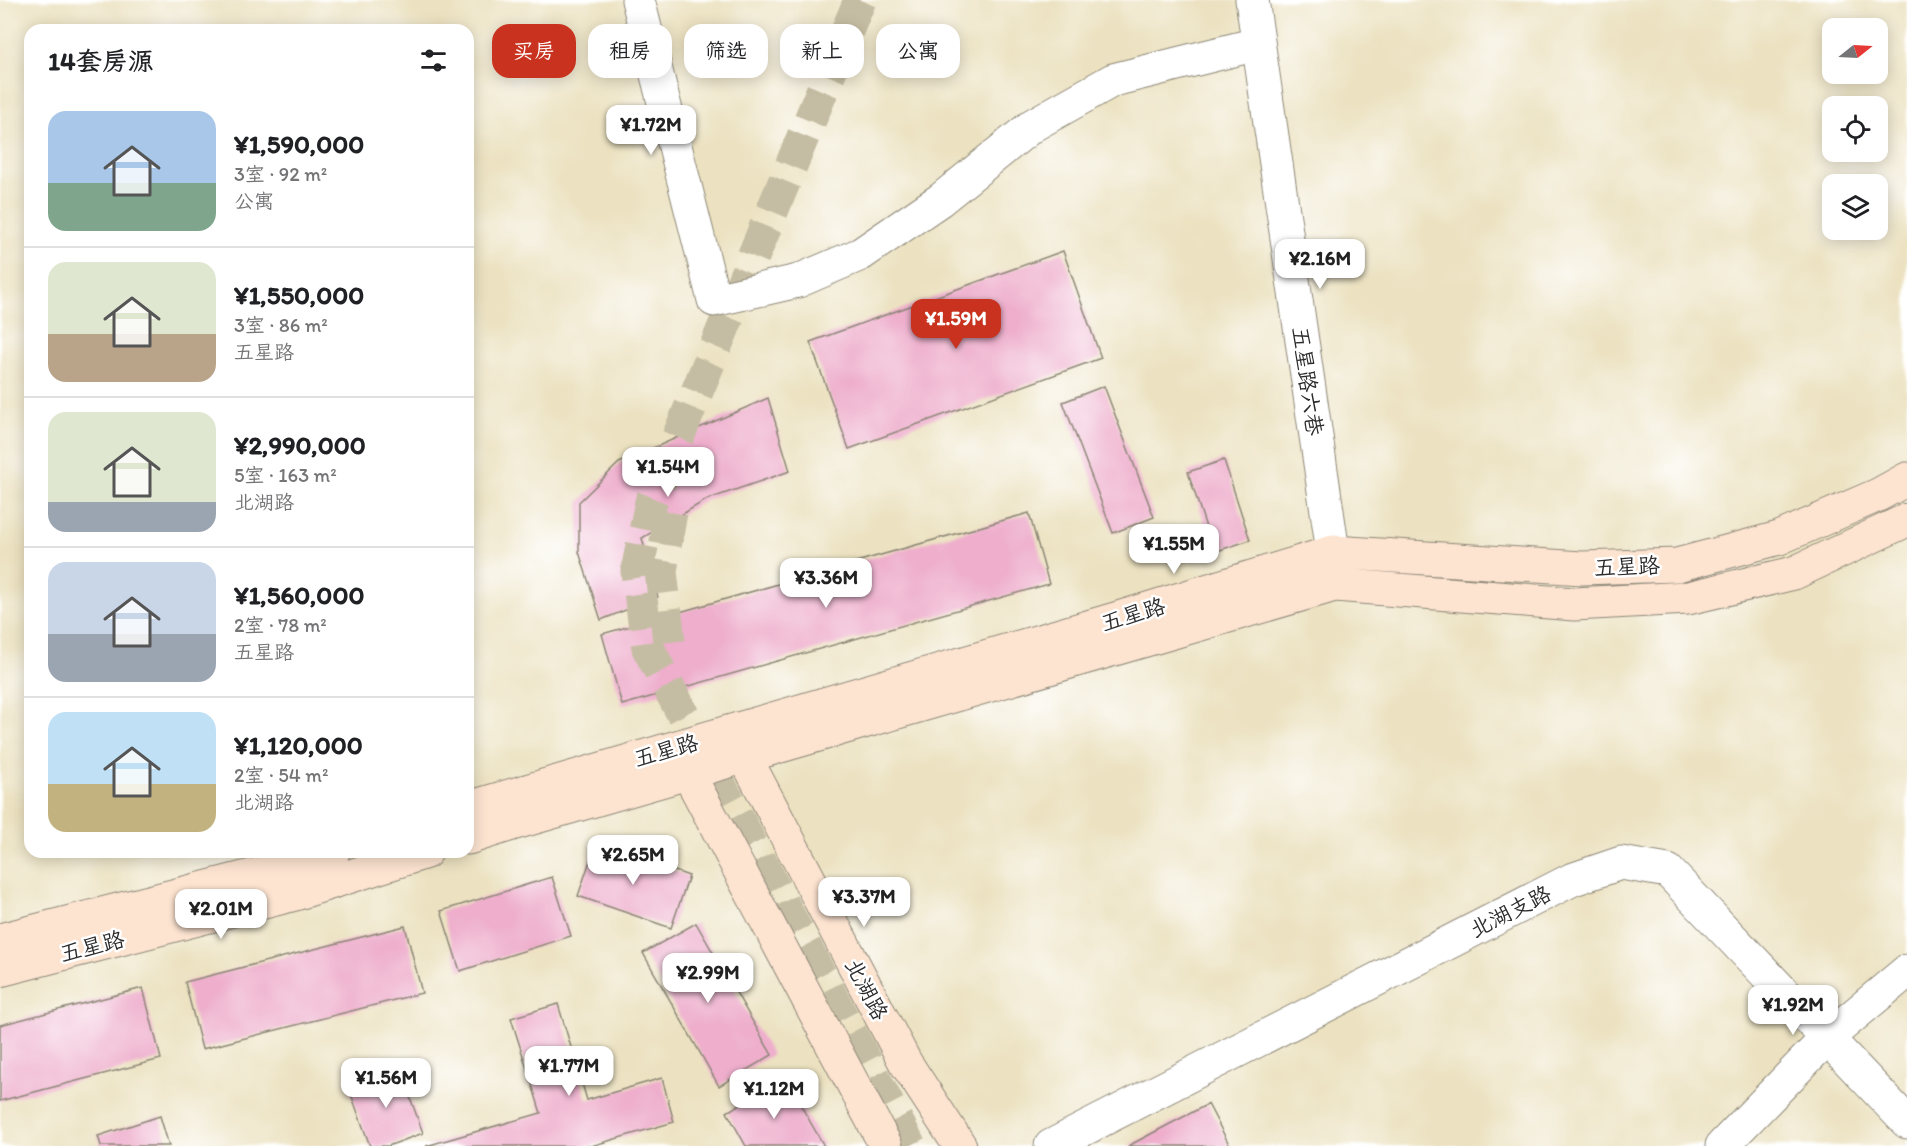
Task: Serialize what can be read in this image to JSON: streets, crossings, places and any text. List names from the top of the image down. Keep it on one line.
{"streets":{"main road":["五星路","北湖路"],"street":["五星路六巷","北湖支路"]},"crossings":[["五星路六巷","五星路"],["五星路","北湖路"]],"north":"right","page":{"chip":["买房","租房","筛选","新上","公寓"],"heading":"14套房源","list":[{"name":"¥1,590,000","note":"3室 · 92 m² · 公寓"},{"name":"¥1,550,000","note":"3室 · 86 m² · 五星路"},{"name":"¥2,990,000","note":"5室 · 163 m² · 北湖路"},{"name":"¥1,560,000","note":"2室 · 78 m² · 五星路"},{"name":"¥1,120,000","note":"2室 · 54 m² · 北湖路"}],"price":["¥1.72M","¥2.16M","¥1.59M","¥1.54M","¥1.55M","¥3.36M","¥2.65M","¥3.37M","¥2.01M","¥2.99M","¥1.92M","¥1.77M","¥1.56M","¥1.12M"]}}
